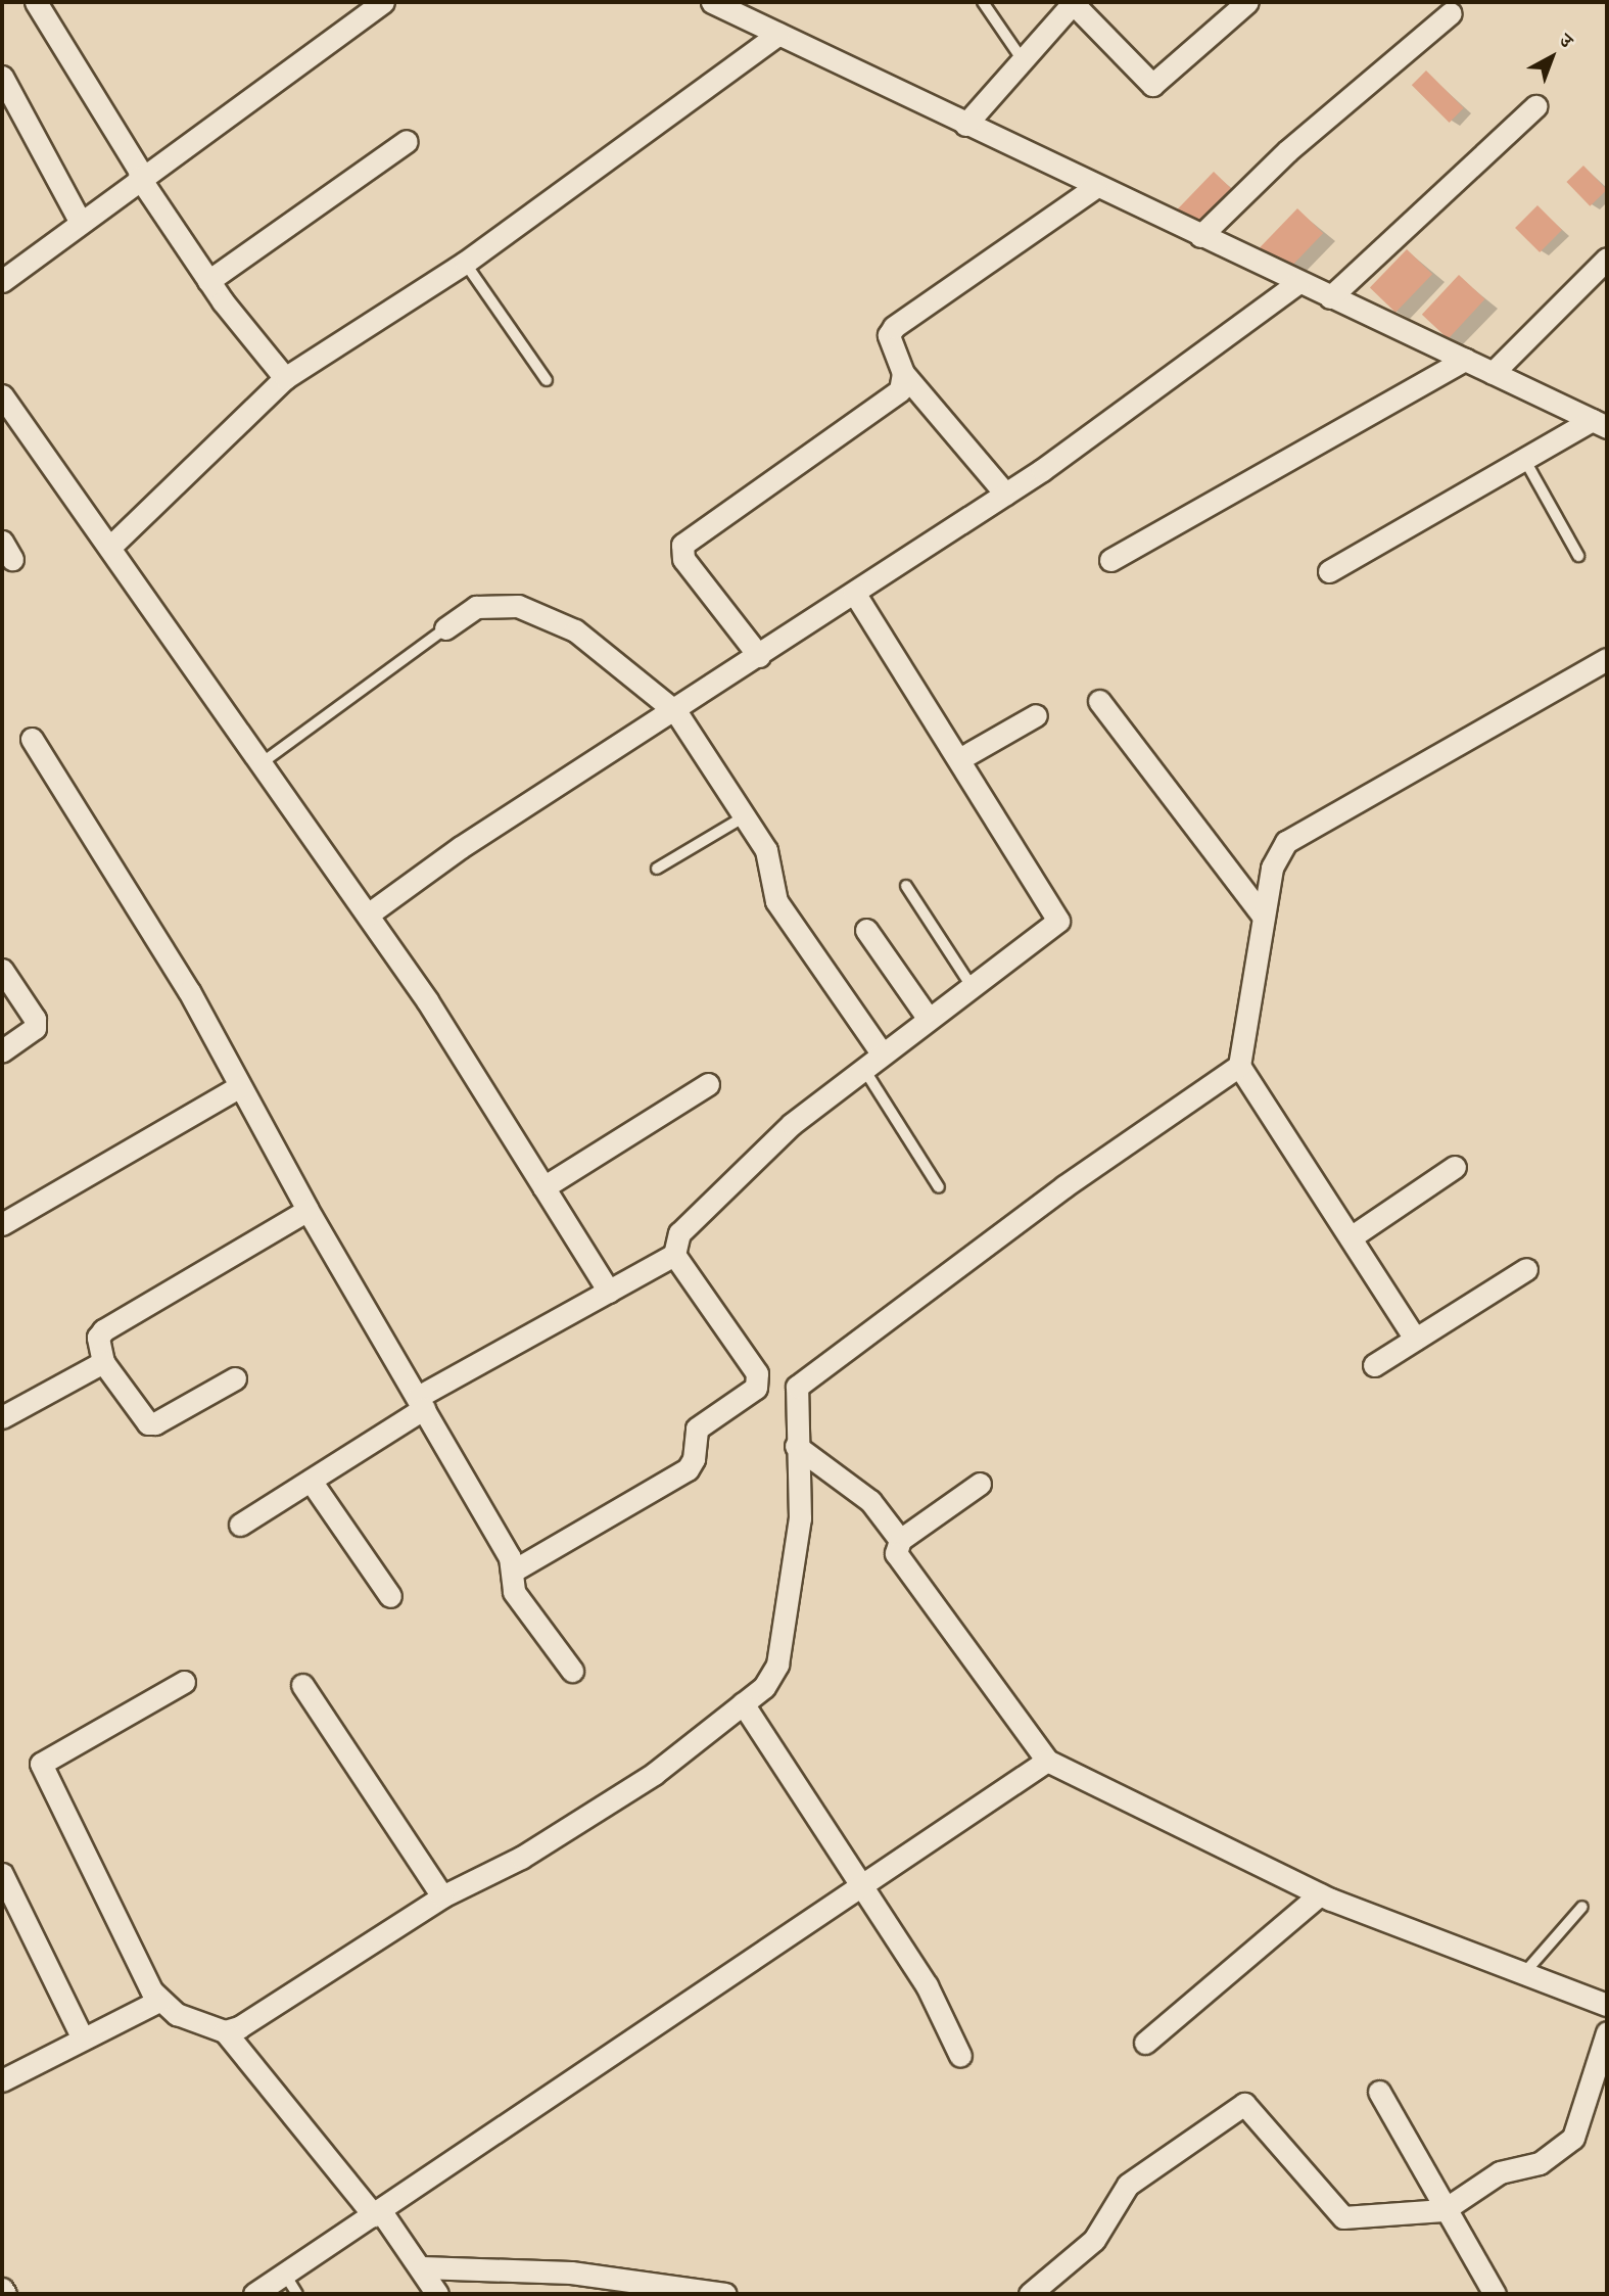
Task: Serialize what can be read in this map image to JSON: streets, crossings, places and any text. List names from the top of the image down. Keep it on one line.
{"north":"top right"}
